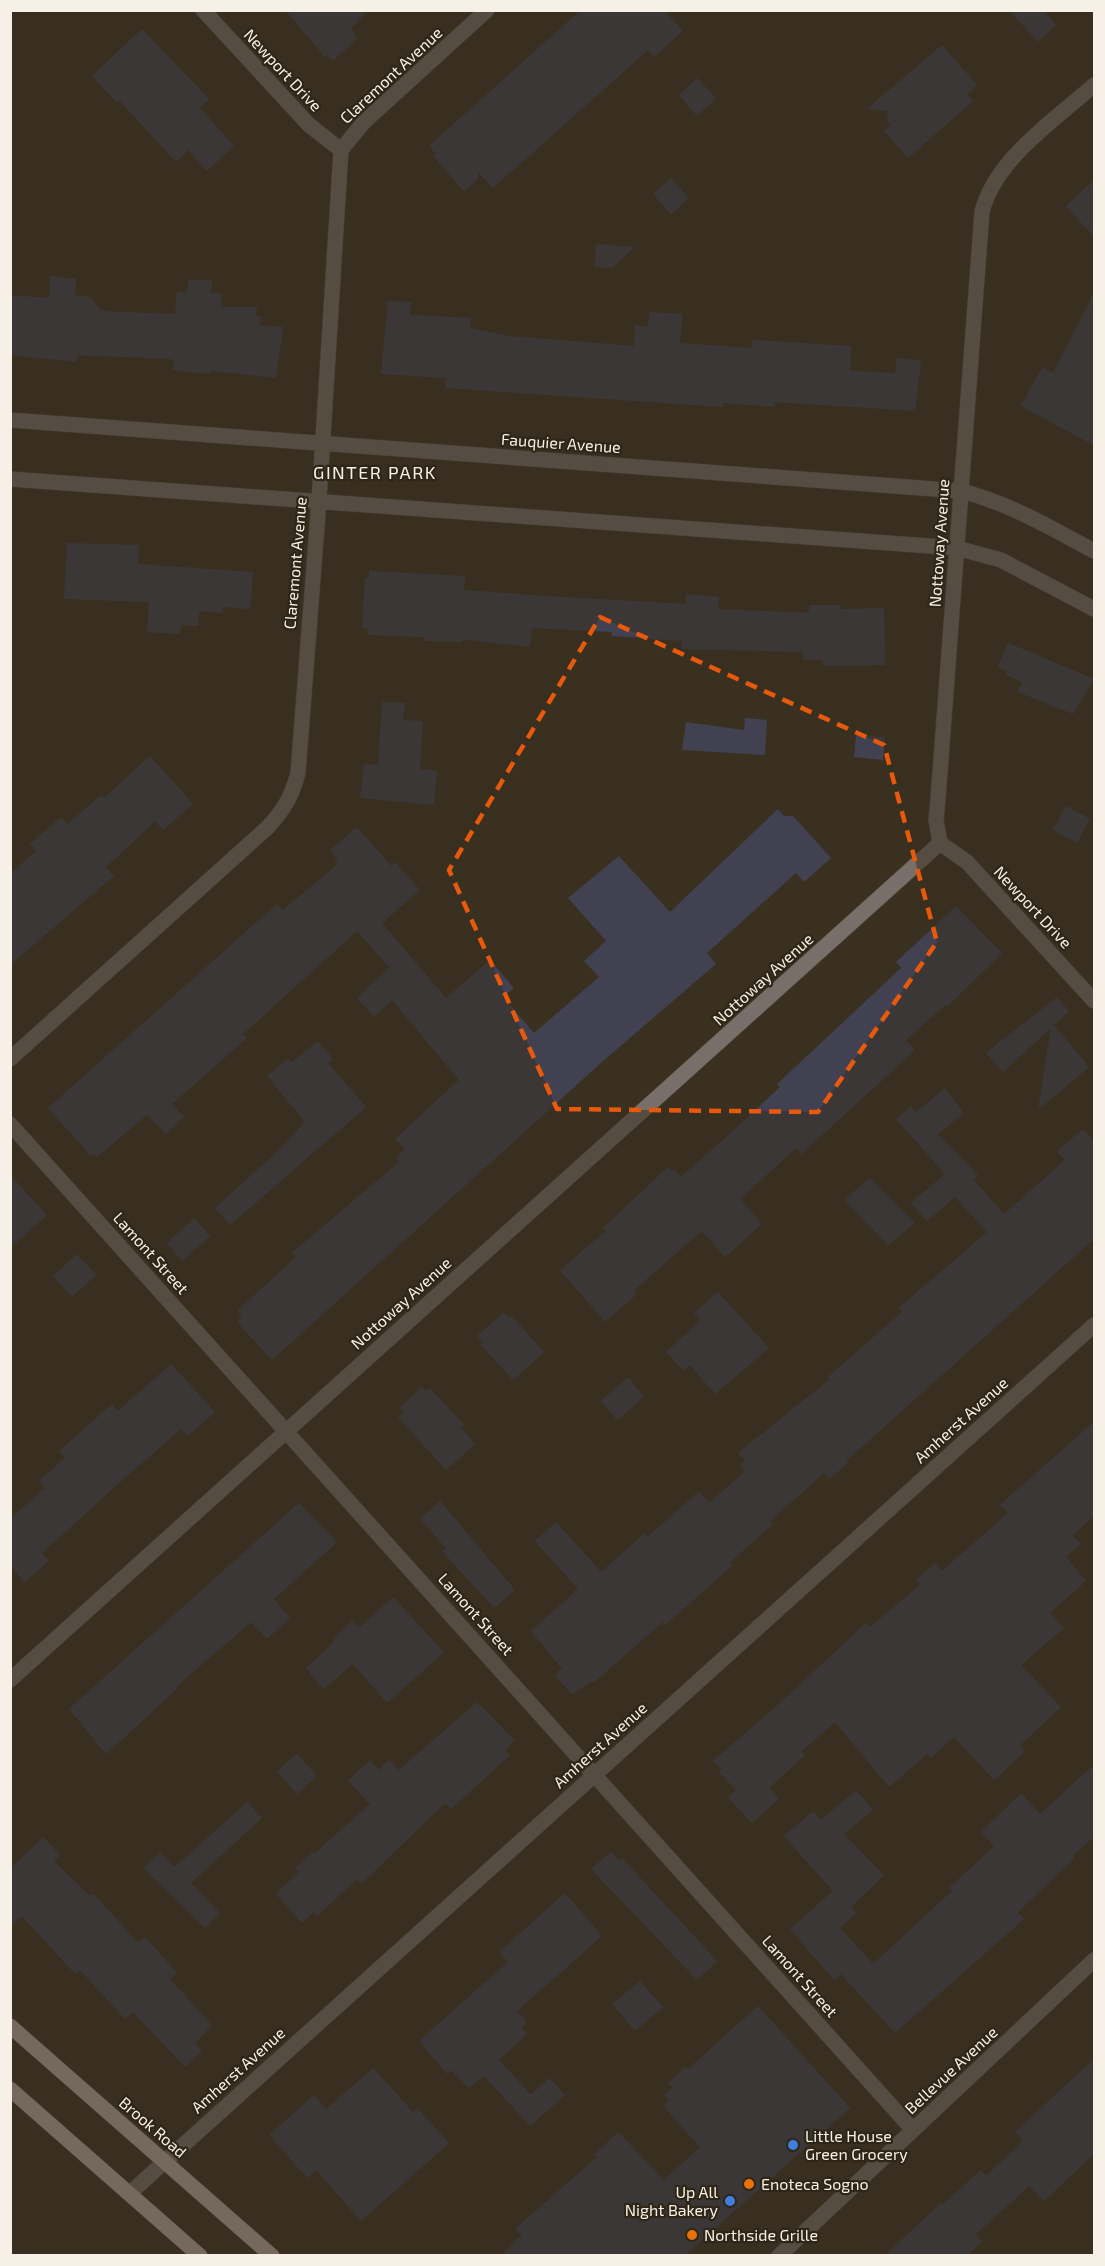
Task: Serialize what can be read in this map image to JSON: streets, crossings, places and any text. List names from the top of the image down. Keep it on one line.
{"streets":{"main road":["Brook Road"],"street":["Newport Drive","Claremont Avenue","Fauquier Avenue","Nottoway Avenue","Lamont Street","Amherst Avenue","Bellevue Avenue"]},"crossings":[["Newport Drive","Claremont Avenue"],["Newport Drive","Nottoway Avenue"],["Claremont Avenue","Fauquier Avenue"],["Fauquier Avenue","Nottoway Avenue"],["Nottoway Avenue","Lamont Street"],["Lamont Street","Amherst Avenue"],["Lamont Street","Bellevue Avenue"],["Amherst Avenue","Brook Road"]],"districts":["GINTER PARK"],"places":["Little House Green Grocery","Enoteca Sogno","Up All Night Bakery","Northside Grille"]}
